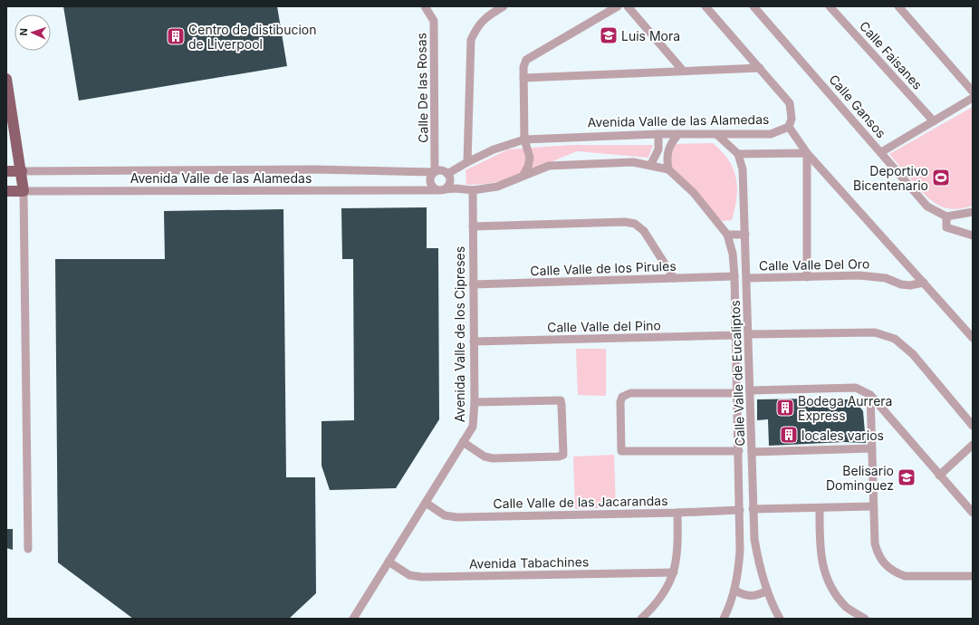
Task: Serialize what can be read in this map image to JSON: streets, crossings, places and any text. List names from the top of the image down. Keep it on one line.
{"streets":{"main road":["Avenida Valle de las Alamedas"],"street":["Calle Faisanes","Calle De las Rosas","Calle Gansos","Calle Valle Del Oro","Calle Valle de los Pirules","Calle Valle del Pino","Avenida Valle de los Cipreses","Calle Valle de Eucaliptos","Calle Valle de las Jacarandas","Avenida Tabachines"]},"crossings":[["Calle De las Rosas","Avenida Valle de las Alamedas"],["Avenida Valle de las Alamedas","Avenida Valle de los Cipreses"],["Avenida Valle de las Alamedas","Calle Valle de Eucaliptos"],["Calle Valle Del Oro","Calle Valle de Eucaliptos"],["Calle Valle de los Pirules","Avenida Valle de los Cipreses"],["Calle Valle de los Pirules","Calle Valle de Eucaliptos"],["Calle Valle del Pino","Avenida Valle de los Cipreses"],["Calle Valle del Pino","Calle Valle de Eucaliptos"],["Avenida Valle de los Cipreses","Calle Valle de las Jacarandas"],["Avenida Valle de los Cipreses","Avenida Tabachines"],["Calle Valle de Eucaliptos","Calle Valle de las Jacarandas"]],"places":{"school or university":["Luis Mora","Belisario Dominguez"],"building":["Centro de distibucion de Liverpool","Bodega Aurrera Express","locales varios"],"sports":["Deportivo Bicentenario"]},"north":"left"}
